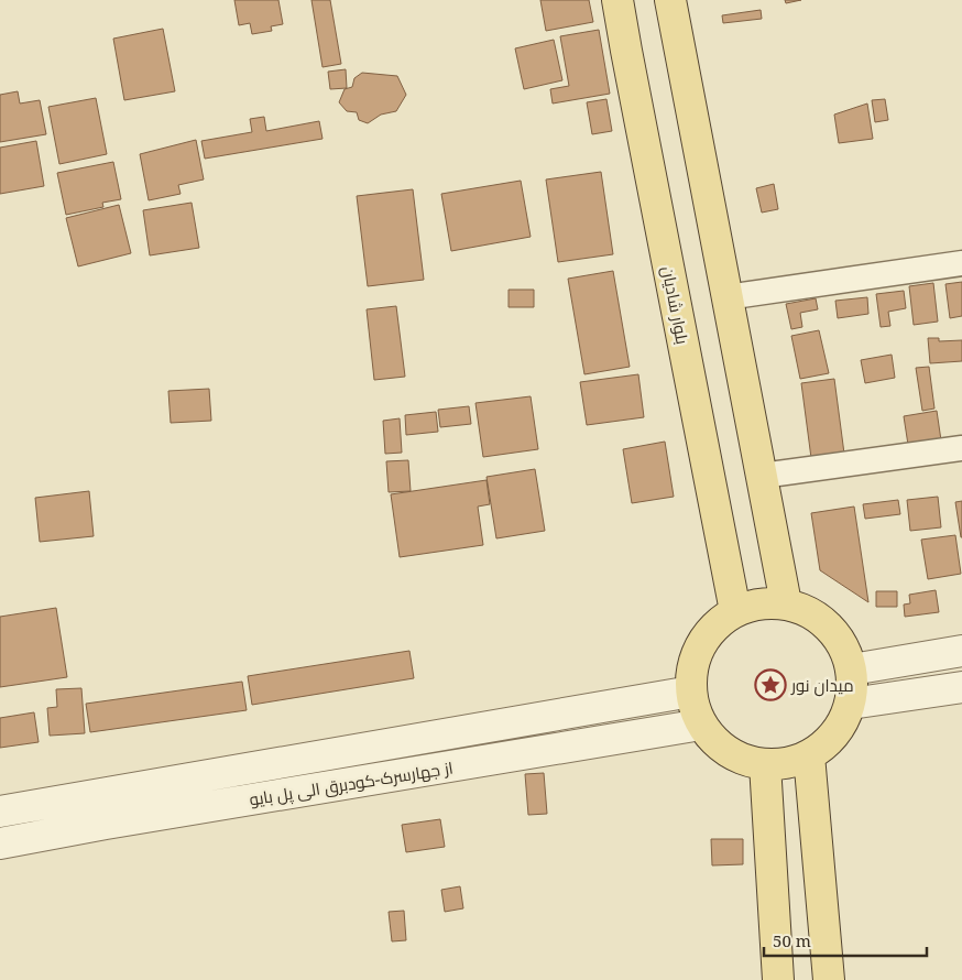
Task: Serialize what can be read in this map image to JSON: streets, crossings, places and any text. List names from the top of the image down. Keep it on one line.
{"streets":{"main road":["بلوار شادیان"],"street":["از جهارسرک-کودبرق الی پل بایو"]},"crossings":[["بلوار شادیان","از جهارسرک-کودبرق الی پل بایو"]],"places":{"place":["میدان نور"]},"scale_bar":"50 m"}
